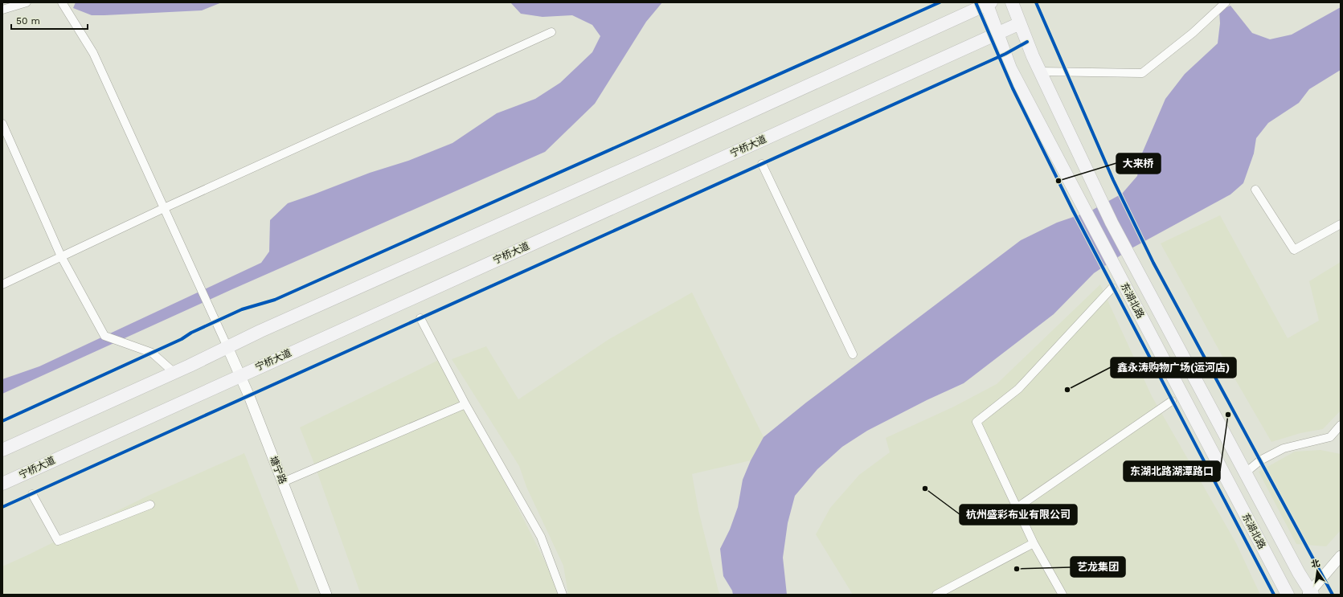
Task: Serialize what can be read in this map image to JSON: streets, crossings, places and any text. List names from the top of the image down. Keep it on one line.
{"streets":{"main road":["宁桥大道","东湖北路"],"street":["塘宁路"]},"crossings":[["宁桥大道","东湖北路"],["宁桥大道","塘宁路"]],"places":["大来桥","鑫永涛购物广场(运河店)","东湖北路湖潭路口","杭州盛彩布业有限公司","艺龙集团"],"scale_bar":"50 m","north":"top"}
